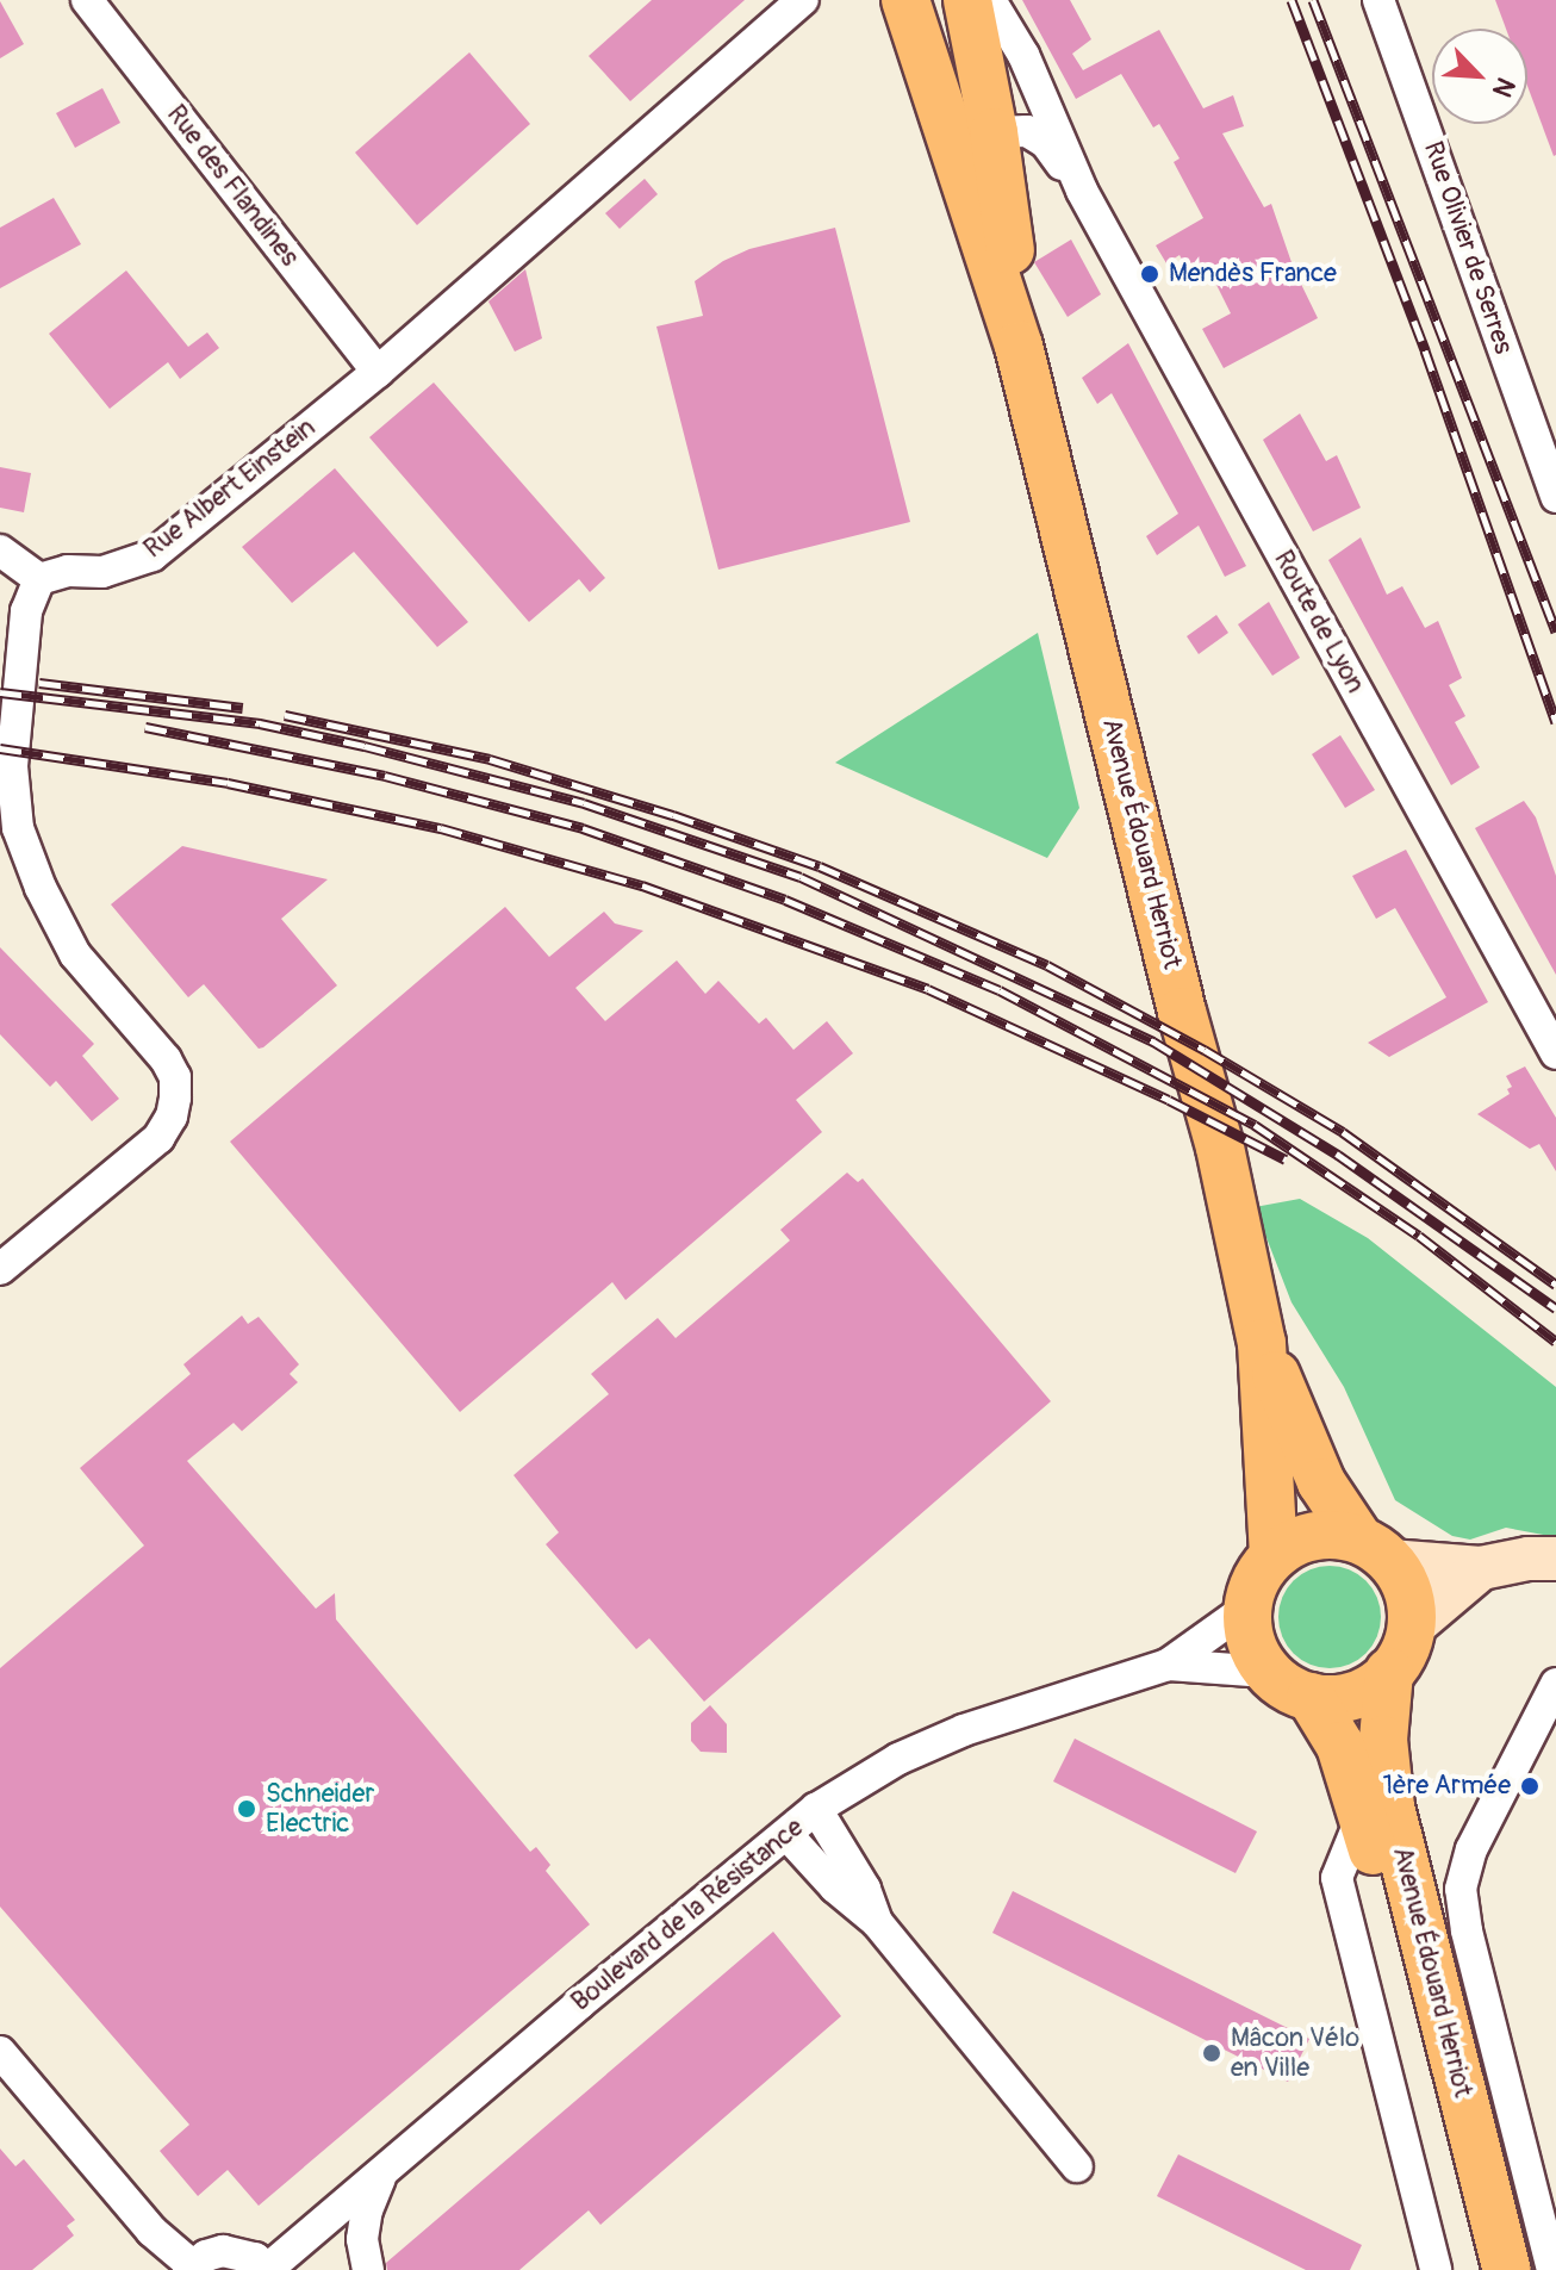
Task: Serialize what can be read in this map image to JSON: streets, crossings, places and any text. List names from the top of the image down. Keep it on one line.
{"streets":{"main road":["Avenue Édouard Herriot"],"street":["Rue des Flandines","Rue Olivier de Serres","Rue Albert Einstein","Route de Lyon","Boulevard de la Résistance"]},"crossings":[["Rue des Flandines","Rue Albert Einstein"],["Route de Lyon","Avenue Édouard Herriot"],["Avenue Édouard Herriot","Boulevard de la Résistance"]],"places":["Mendès France","1ère Armée","Schneider Electric","Mâcon Vélo en Ville"],"north":"bottom right"}
